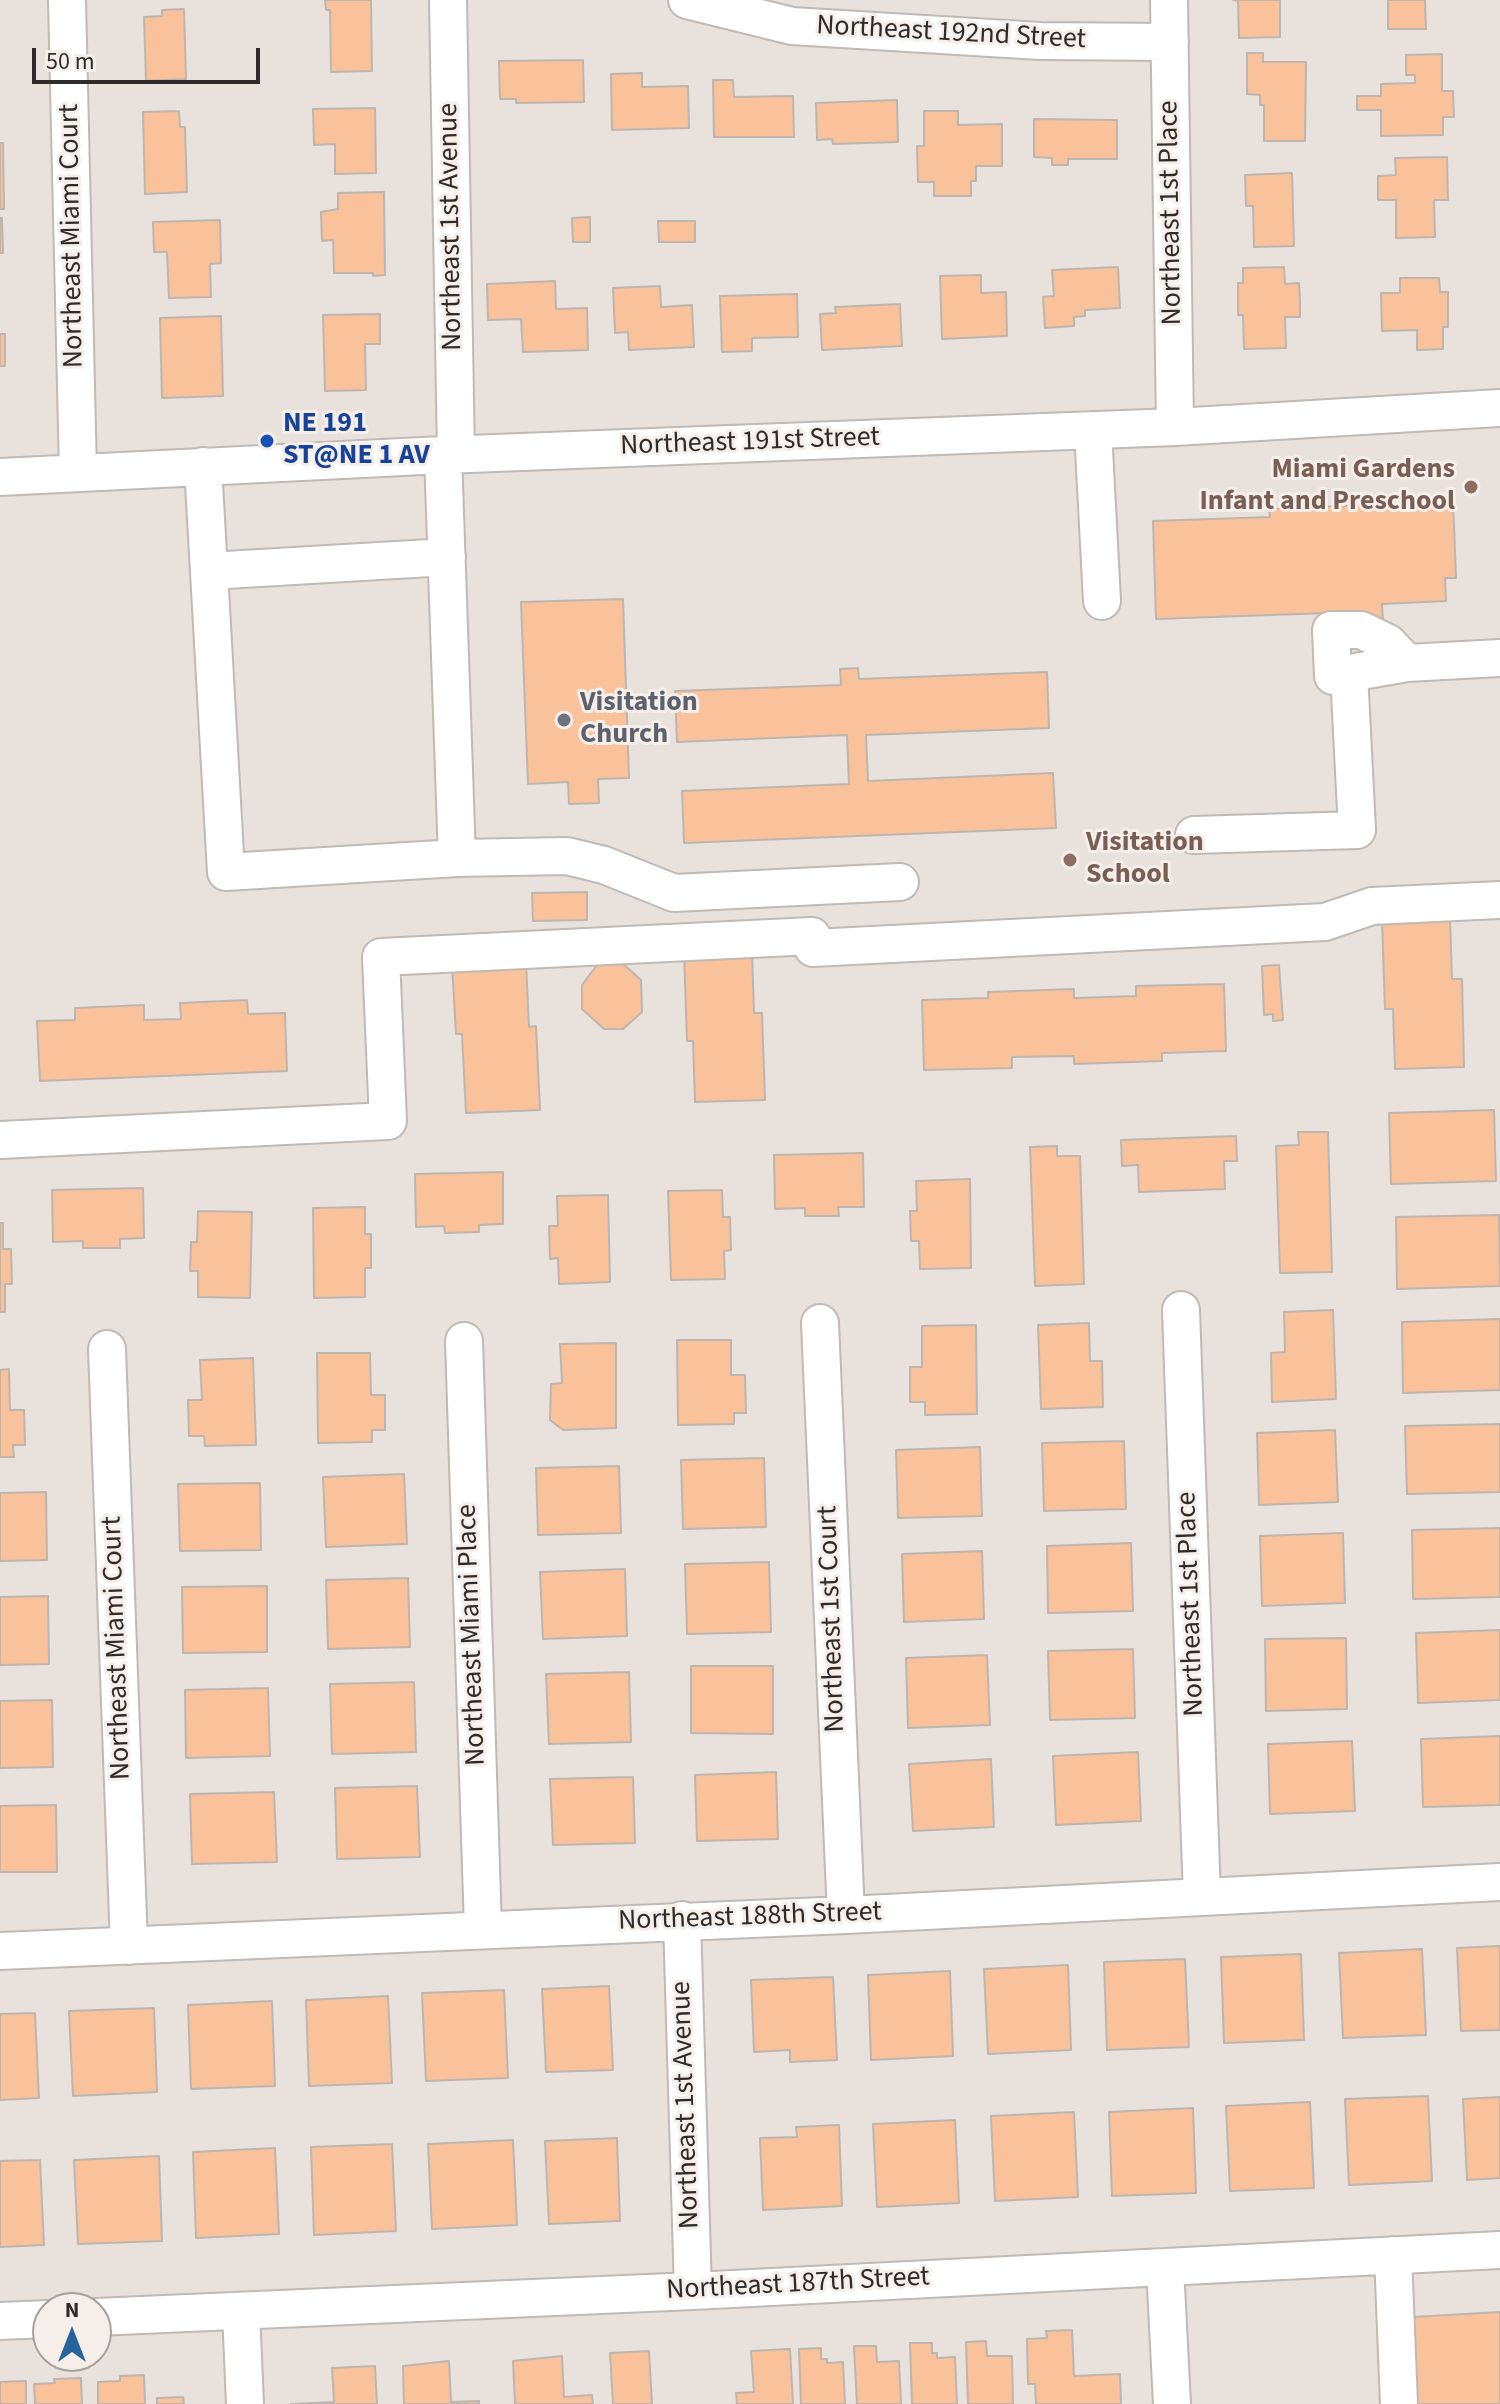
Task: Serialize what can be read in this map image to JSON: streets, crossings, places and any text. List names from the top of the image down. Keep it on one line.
{"streets":{"street":["Northeast 192nd Street","Northeast 1st Place","Northeast 1st Avenue","Northeast Miami Court","Northeast 191st Street","Northeast 1st Court","Northeast Miami Place","Northeast 188th Street","Northeast 187th Street"]},"crossings":[["Northeast 192nd Street","Northeast 1st Place"],["Northeast 1st Place","Northeast 191st Street"],["Northeast 1st Place","Northeast 188th Street"],["Northeast 1st Avenue","Northeast 191st Street"],["Northeast 1st Avenue","Northeast 188th Street"],["Northeast 1st Avenue","Northeast 187th Street"],["Northeast Miami Court","Northeast 191st Street"],["Northeast Miami Court","Northeast 188th Street"],["Northeast 1st Court","Northeast 188th Street"],["Northeast Miami Place","Northeast 188th Street"]],"places":["NE 191 ST@NE 1 AV","Miami Gardens Infant and Preschool","Visitation Church","Visitation School"],"scale_bar":"50 m","north":"top"}
